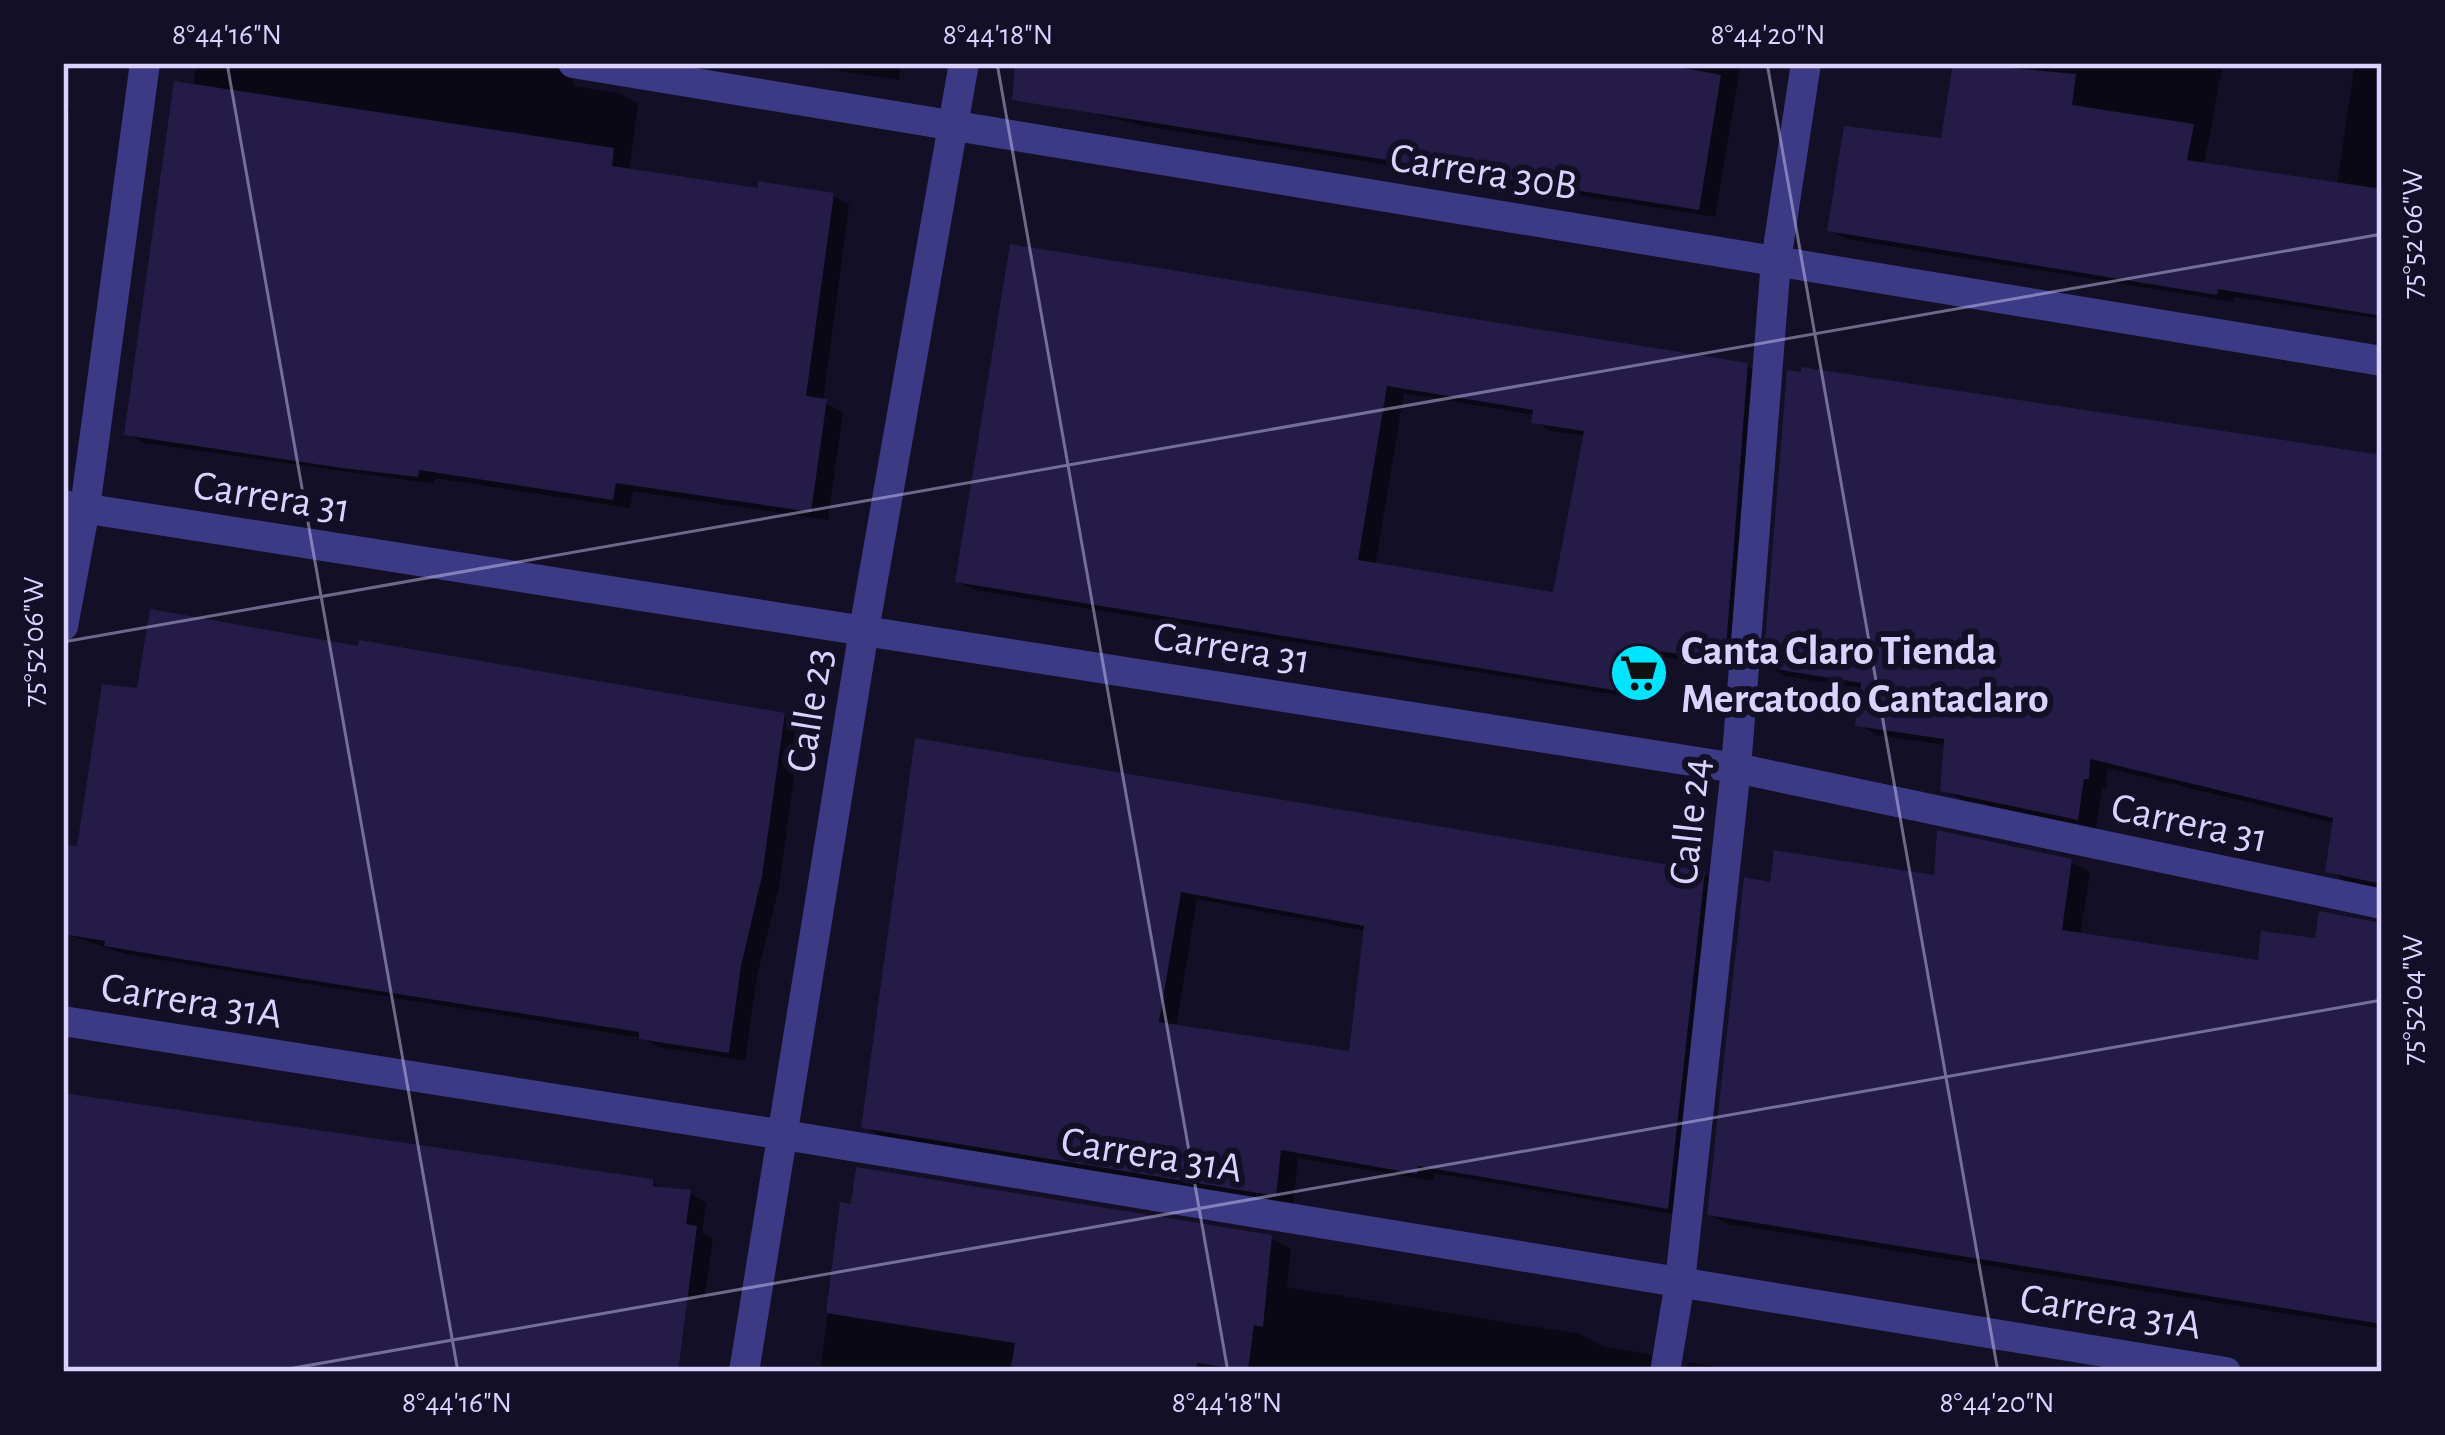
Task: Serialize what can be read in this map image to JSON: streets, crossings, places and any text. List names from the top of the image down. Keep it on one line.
{"streets":{"street":["Carrera 30B","Carrera 31","Calle 23","Calle 24","Carrera 31A"]},"crossings":[["Carrera 30B","Calle 23"],["Carrera 30B","Calle 24"],["Carrera 31","Calle 23"],["Carrera 31","Calle 24"],["Calle 23","Carrera 31A"],["Calle 24","Carrera 31A"]],"places":{"supermarket":["Canta Claro Tienda Mercatodo Cantaclaro"]},"coordinates":["8°44'16\"N","8°44'18\"N","8°44'20\"N","75°52'06\"W","75°52'04\"W"]}
